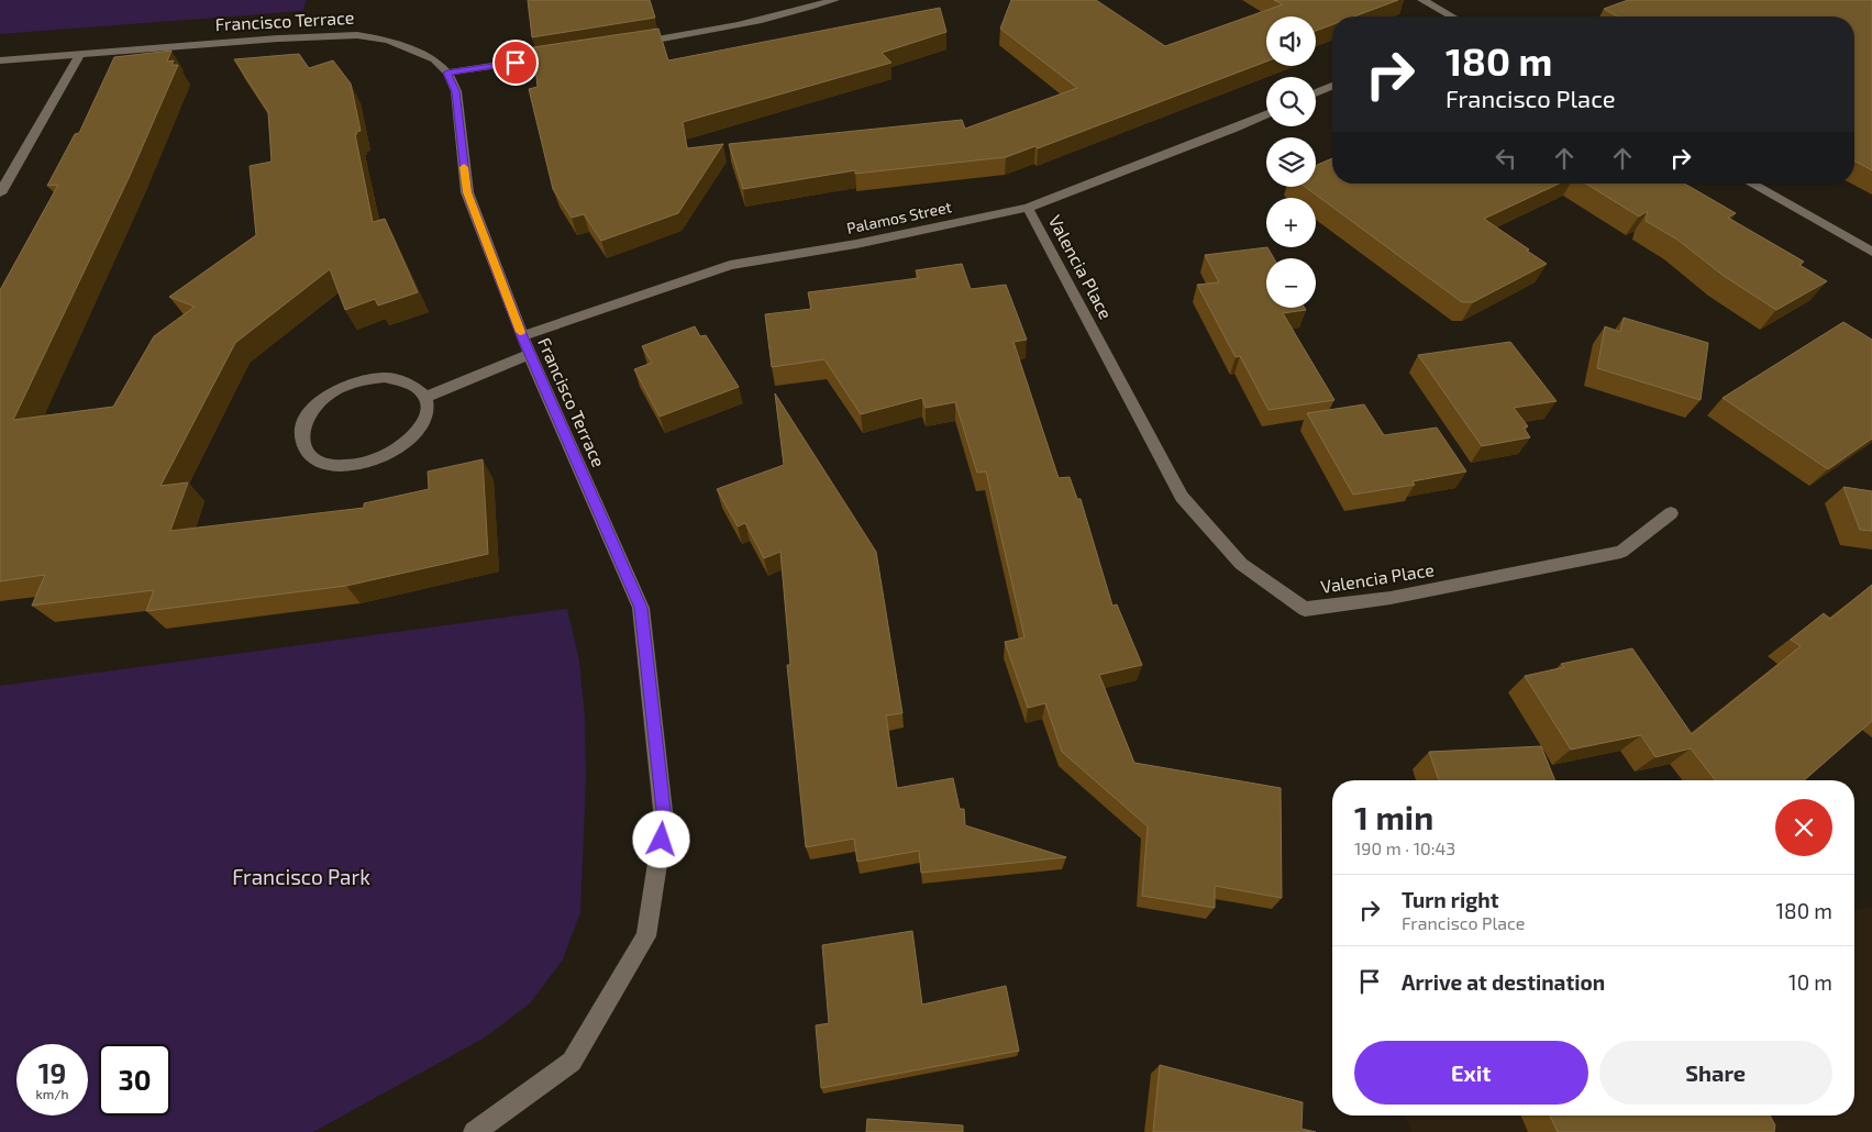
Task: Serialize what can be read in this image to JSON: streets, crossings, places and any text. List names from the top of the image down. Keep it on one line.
{"streets":{"street":["Francisco Terrace","Palamos Street","Valencia Place"]},"crossings":[["Francisco Terrace","Palamos Street"],["Palamos Street","Valencia Place"]],"parks":["Francisco Park"],"page":{"map_buttons":["+","−"],"turn":["180 m","Francisco Place"],"heading":["1 min","190 m · 10:43"],"list":[{"name":"Turn right","note":"Francisco Place","value":"180 m"},{"name":"Arrive at destination","value":"10 m"}],"buttons":["Exit","Share"],"speed":"19 km/h","limit":"30"}}
